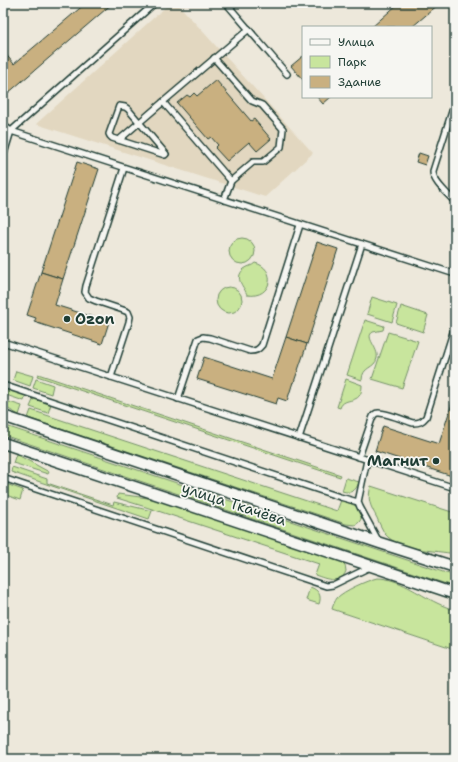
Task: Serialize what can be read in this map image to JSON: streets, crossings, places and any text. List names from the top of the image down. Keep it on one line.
{"streets":{"street":["улица Ткачёва"]},"places":["Ozon","Магнит"],"legend":["Улица","Парк","Здание"]}
